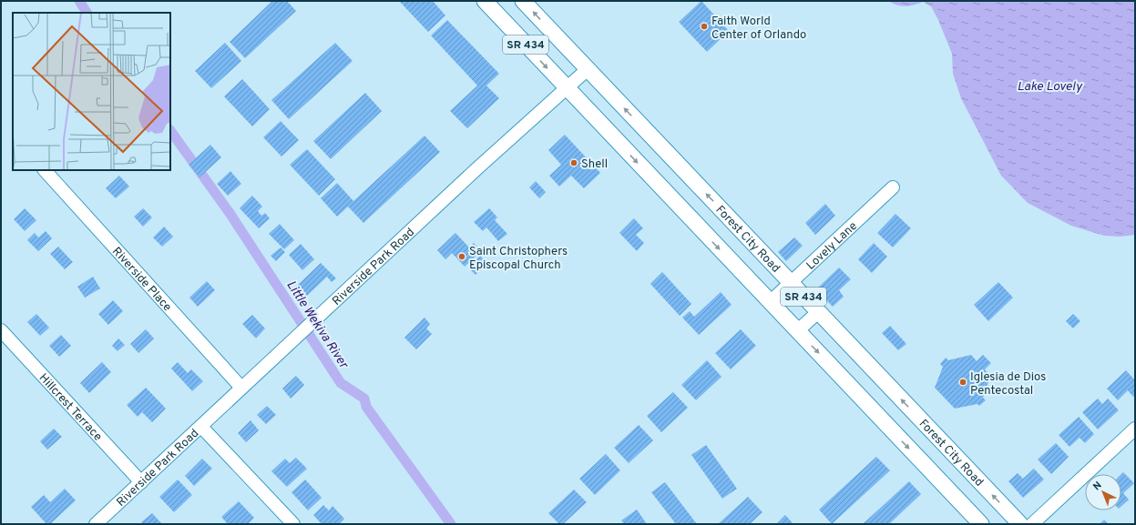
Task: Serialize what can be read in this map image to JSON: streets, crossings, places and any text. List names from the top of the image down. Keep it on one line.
{"streets":{"main road":["SR 434","Forest City Road"],"street":["Lovely Lane","Riverside Park Road","Riverside Place","Hillcrest Terrace"]},"crossings":[["SR 434","Lovely Lane"],["SR 434","Riverside Park Road"],["Forest City Road","Lovely Lane"],["Forest City Road","Riverside Park Road"],["Riverside Park Road","Riverside Place"],["Riverside Park Road","Hillcrest Terrace"]],"water":["Lake Lovely","Little Wekiva River"],"places":["Faith World Center of Orlando","Shell","Saint Christophers Episcopal Church","Iglesia de Dios Pentecostal"],"north":"top left"}
